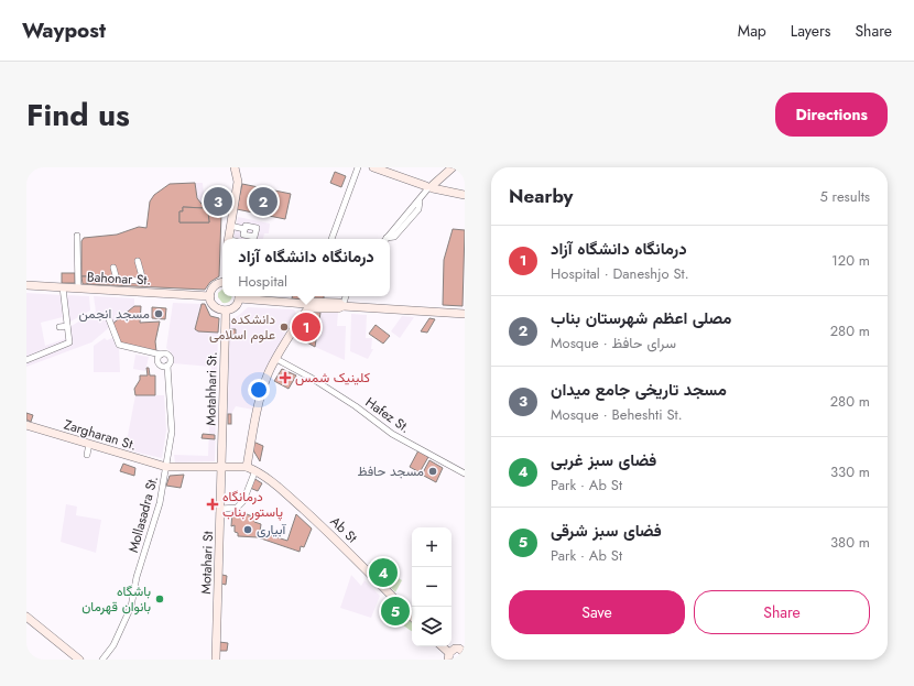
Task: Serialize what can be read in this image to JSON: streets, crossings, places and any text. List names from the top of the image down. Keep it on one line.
{"streets":{"main road":["Bahonar St.","Motahhari St.","Zargharan St.","Ab St","Motahari St"],"street":["Hafez St.","Mollasadra St."]},"crossings":[["Motahhari St.","Zargharan St."],["Motahhari St.","Motahari St"],["Zargharan St.","Mollasadra St."],["Zargharan St.","Ab St"],["Zargharan St.","Motahari St"]],"places":{"other":["مسجد انجمن","دانشکده علوم اسلامی","مسجد حافظ","آبیاری","باشگاه بانوان قهرمان"],"health":["کلینیک شمس","درمانگاه پاستور بناب"]},"page":{"header":"Waypost","nav":["Map","Layers","Share"],"title":"Find us","buttons":["Directions",["Save","Share"]],"heading":["Nearby","5 results"],"pins":["2","3","1","4","5"],"list":[{"mark":"1","name":"درمانگاه دانشگاه آزاد","note":"Hospital · Daneshjo St.","value":"120 m"},{"mark":"2","name":"مصلی اعظم شهرستان بناب","note":"Mosque · سرای حافظ","value":"280 m"},{"mark":"3","name":"مسجد تاریخی جامع میدان","note":"Mosque · Beheshti St.","value":"280 m"},{"mark":"4","name":"فضای سبز غربی","note":"Park · Ab St","value":"330 m"},{"mark":"5","name":"فضای سبز شرقی","note":"Park · Ab St","value":"380 m"}],"popup":["درمانگاه دانشگاه آزاد","Hospital"],"map_buttons":["+","−"]}}
